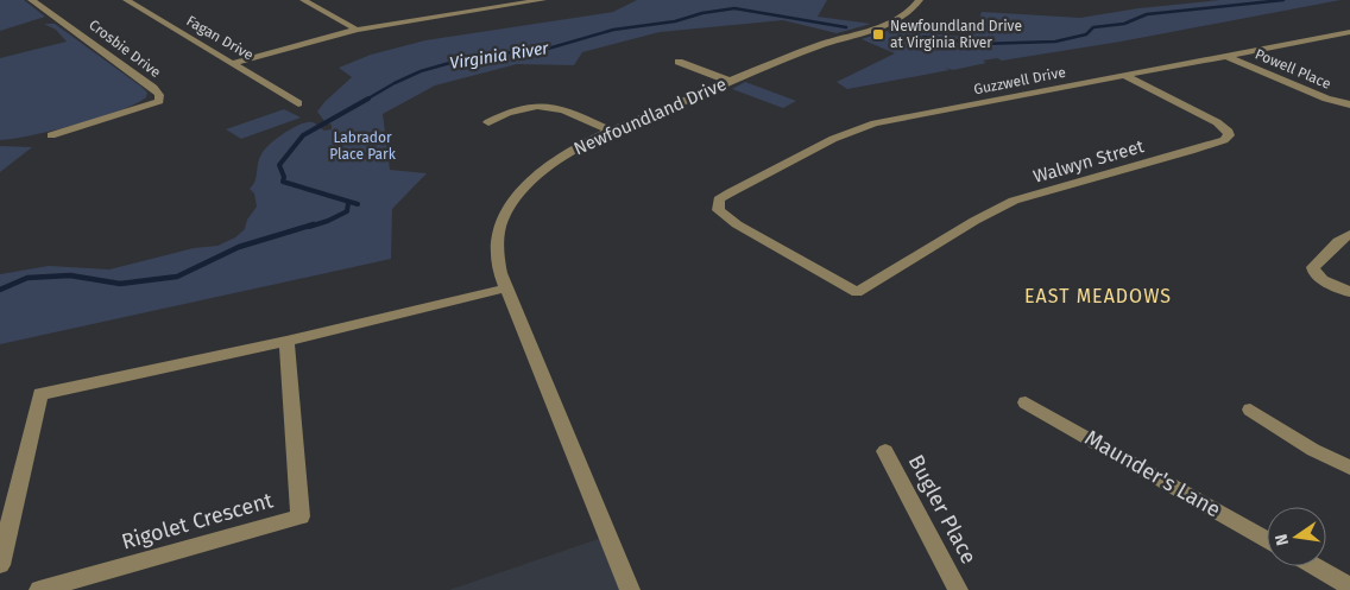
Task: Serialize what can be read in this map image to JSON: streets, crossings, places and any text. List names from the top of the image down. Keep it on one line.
{"streets":{"street":["Fagan Drive","Crosbie Drive","Powell Place","Guzzwell Drive","Newfoundland Drive","Walwyn Street","Maunder's Lane","Bugler Place","Rigolet Crescent"]},"crossings":[["Powell Place","Guzzwell Drive"],["Guzzwell Drive","Walwyn Street"]],"districts":["EAST MEADOWS"],"water":["Virginia River"],"parks":["Labrador Place Park"],"places":{"transit":["Newfoundland Drive at Virginia River"]},"north":"left"}
